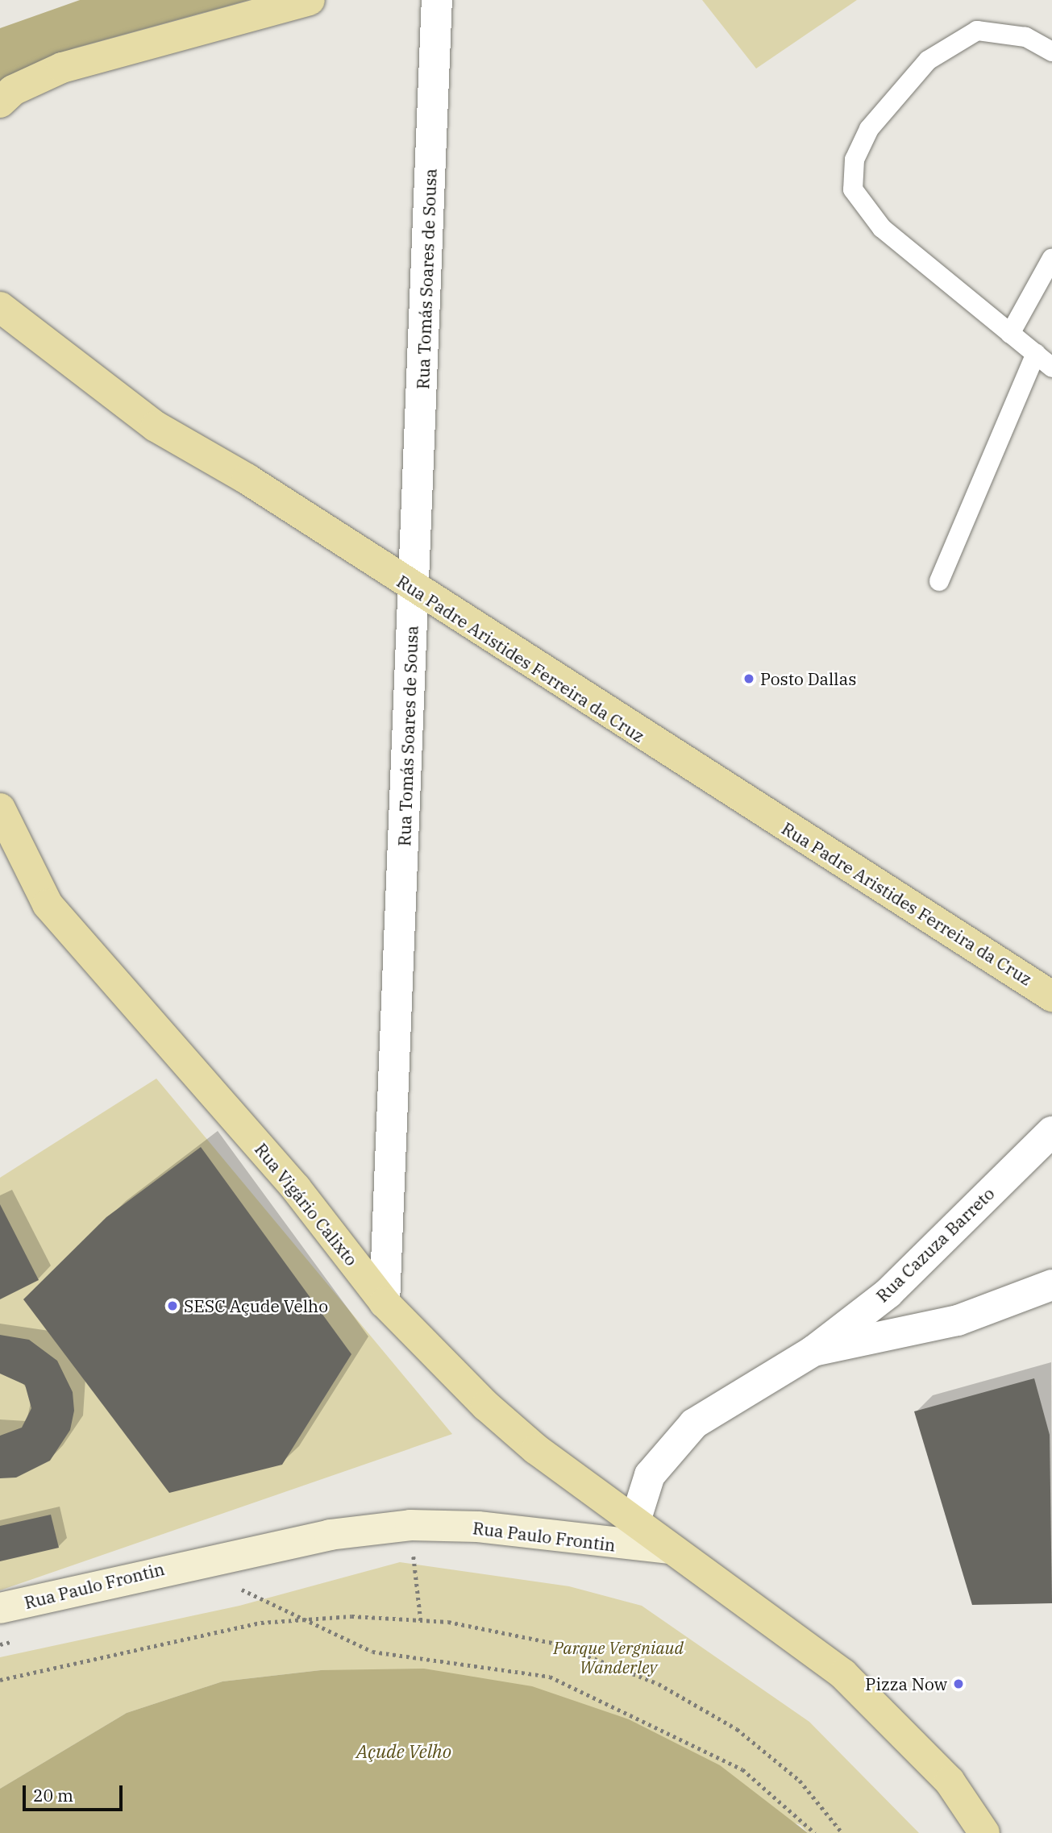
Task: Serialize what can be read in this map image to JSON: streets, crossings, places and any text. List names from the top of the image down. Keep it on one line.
{"streets":{"main road":["Rua Padre Aristides Ferreira da Cruz","Rua Vigário Calixto","Rua Paulo Frontin"],"street":["Rua Tomás Soares de Sousa","Rua Cazuza Barreto"]},"crossings":[["Rua Tomás Soares de Sousa","Rua Padre Aristides Ferreira da Cruz"],["Rua Tomás Soares de Sousa","Rua Vigário Calixto"],["Rua Vigário Calixto","Rua Cazuza Barreto"],["Rua Vigário Calixto","Rua Paulo Frontin"]],"water":["Açude Velho"],"parks":["Parque Vergniaud Wanderley"],"places":["Posto Dallas","SESC Açude Velho","Pizza Now"],"scale_bar":"20 m"}
